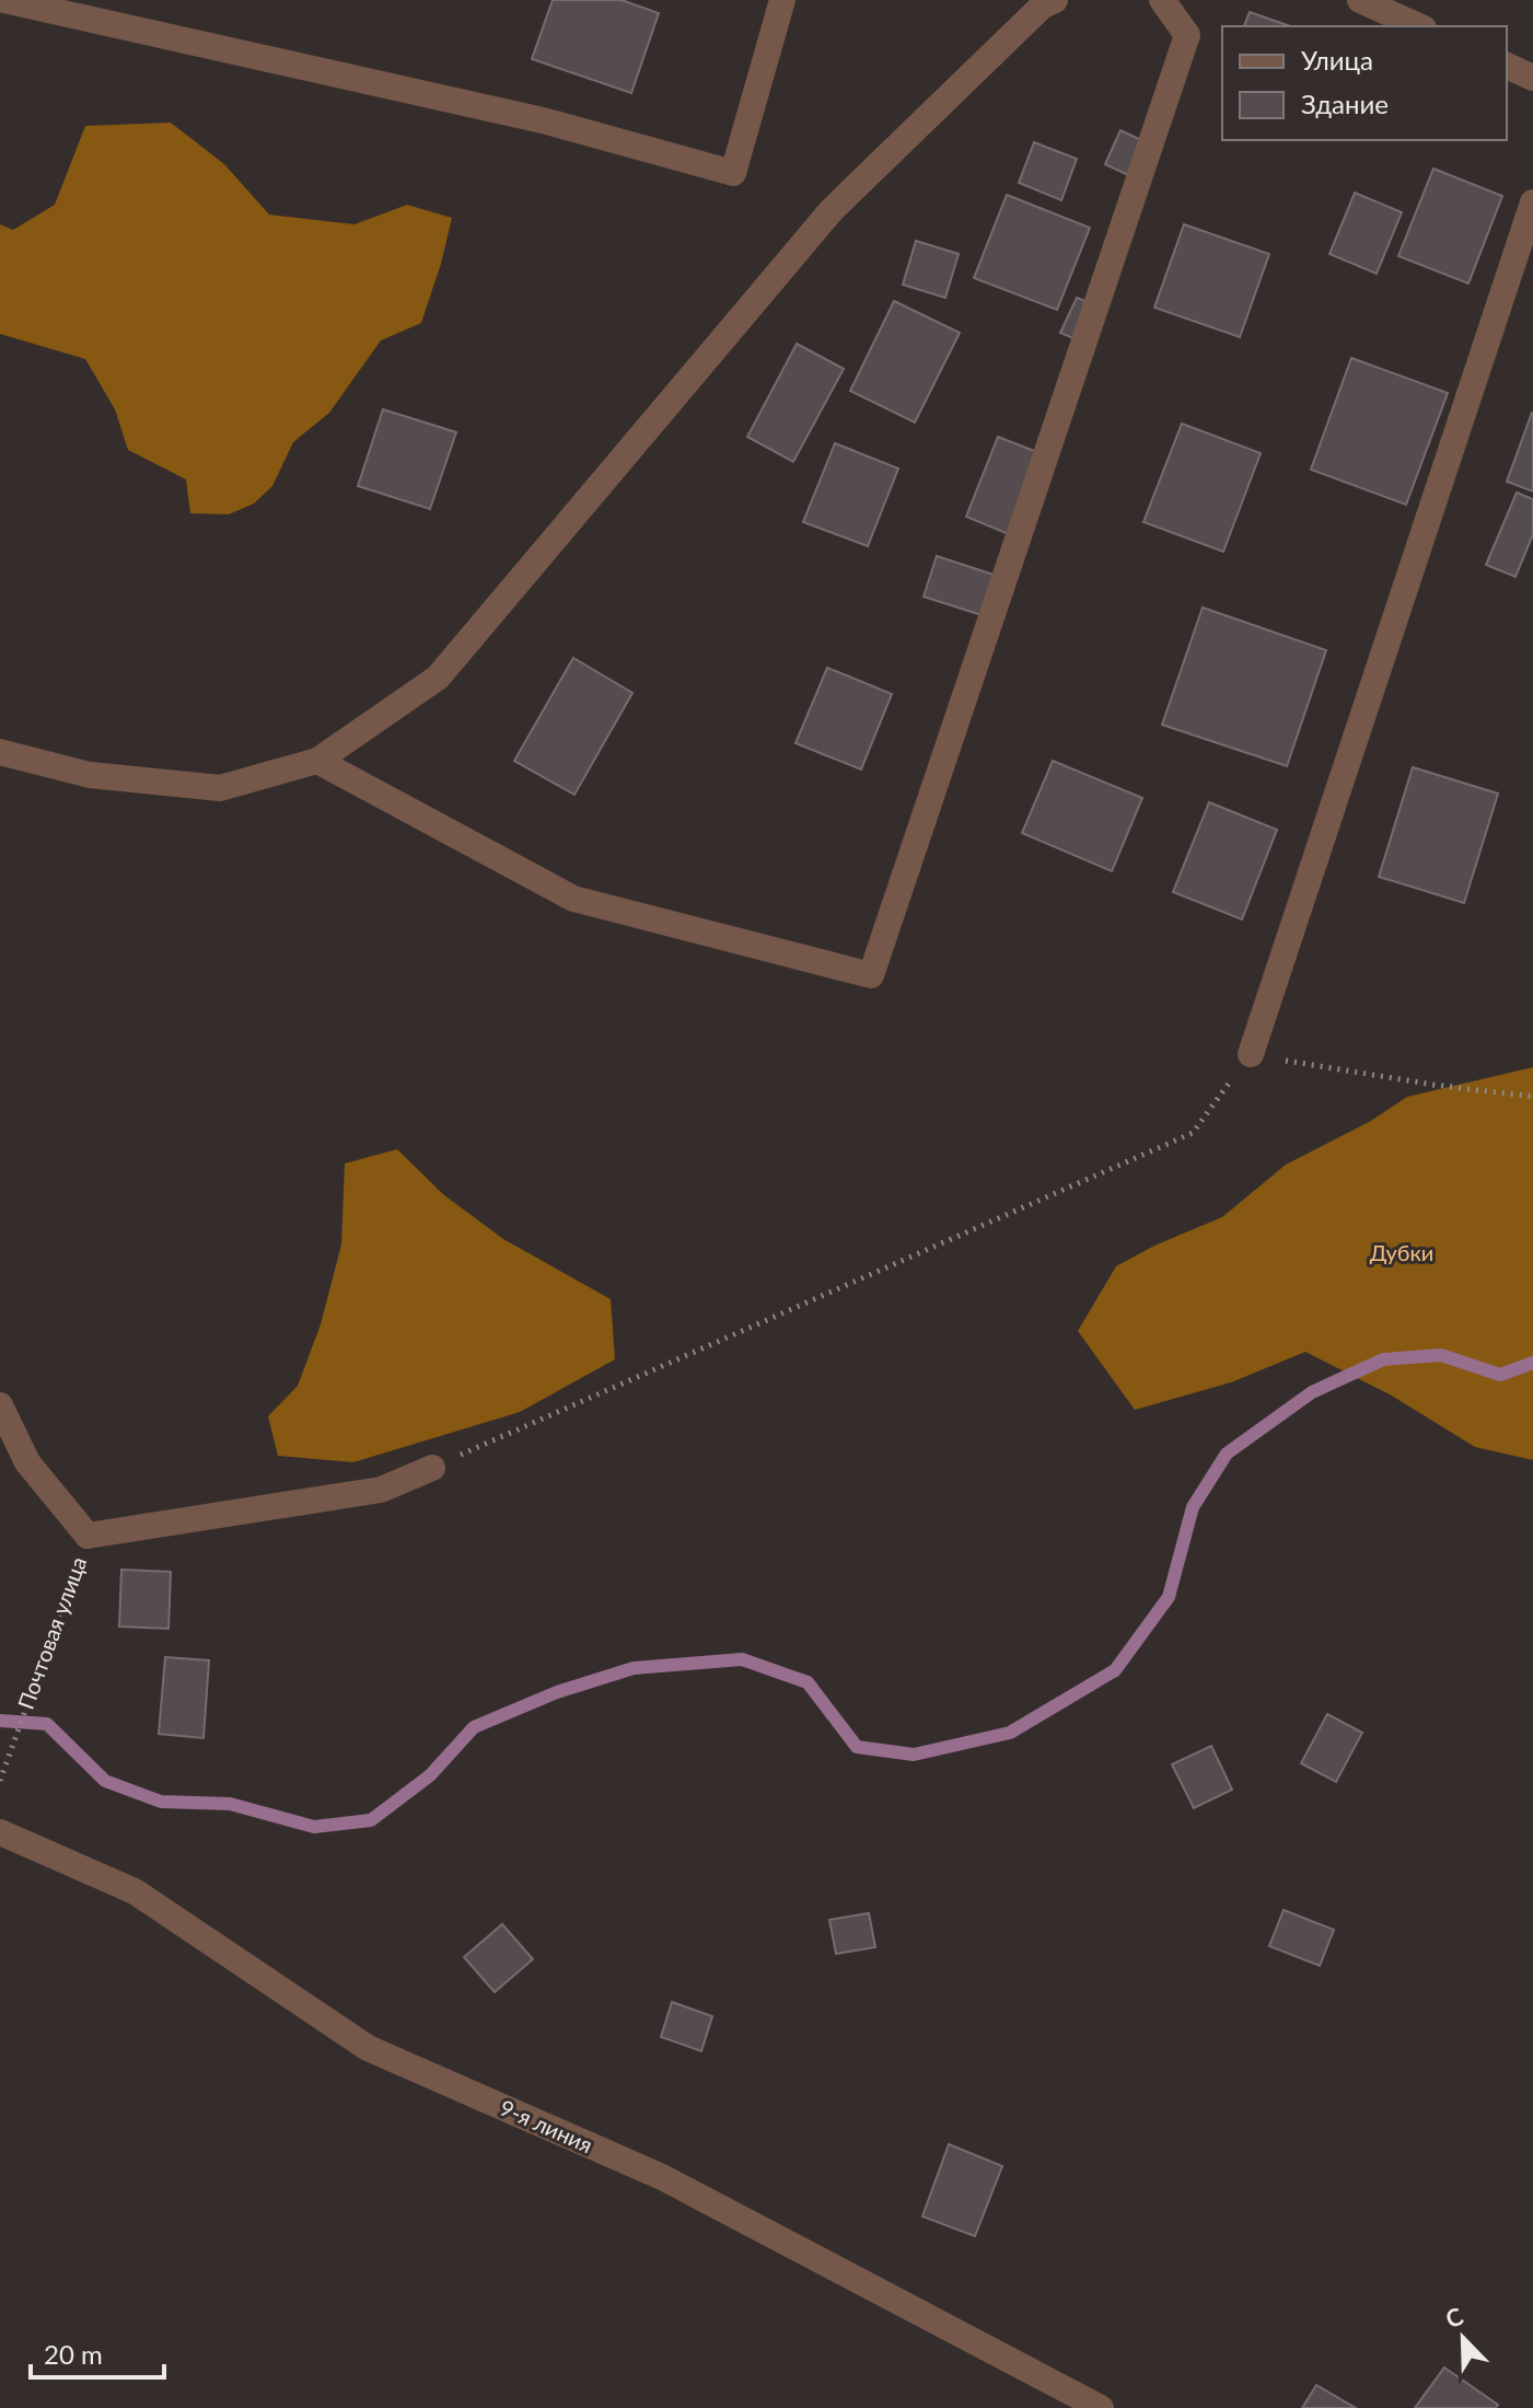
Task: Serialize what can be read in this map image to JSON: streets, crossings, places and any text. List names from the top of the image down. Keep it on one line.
{"streets":{"street":["Почтовая улица","9-я линия"]},"parks":["Дубки"],"legend":["Улица","Здание"],"scale_bar":"20 m","north":"top left"}
